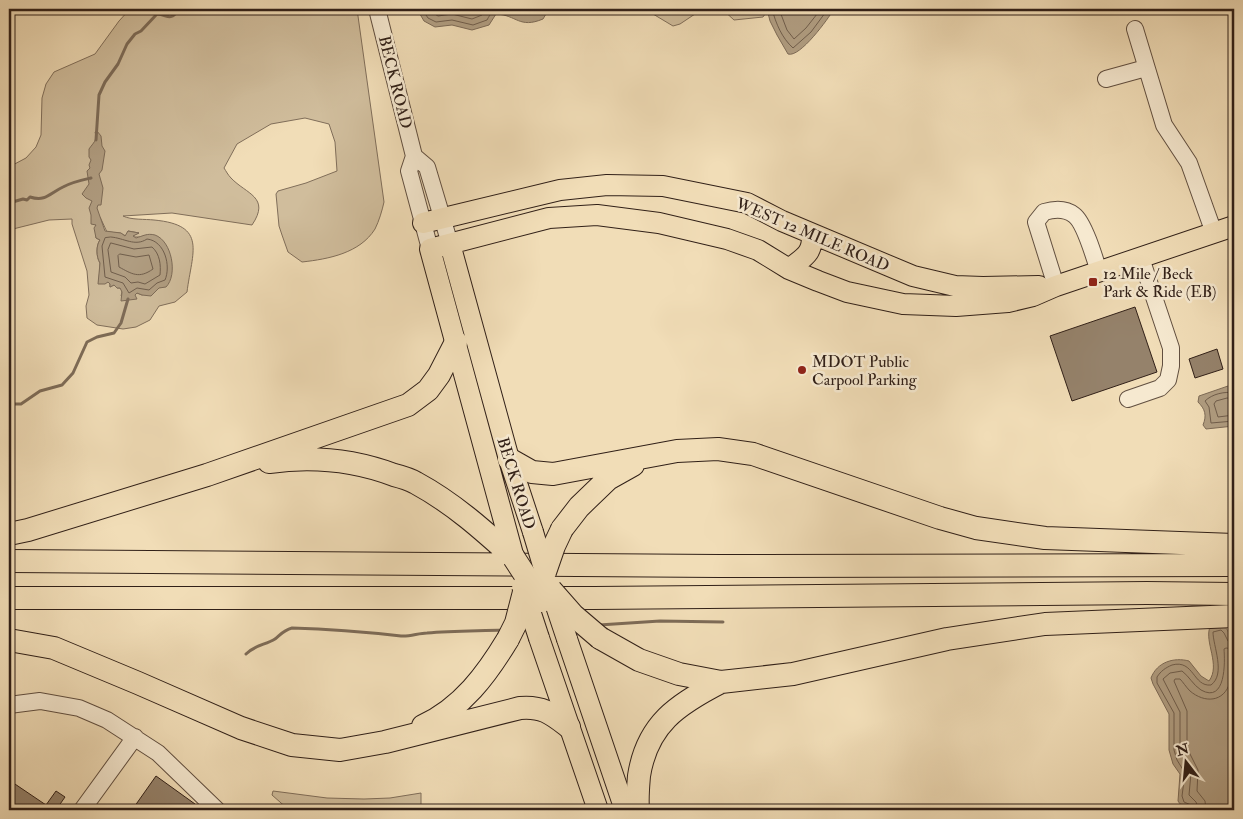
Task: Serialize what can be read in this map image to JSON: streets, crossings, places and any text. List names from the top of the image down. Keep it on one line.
{"streets":{"main road":["BECK ROAD","WEST 12 MILE ROAD"]},"crossings":[["BECK ROAD","WEST 12 MILE ROAD"]],"places":{"transit":["12 Mile / Beck Park & Ride (EB)"],"other":["MDOT Public Carpool Parking"]},"north":"top"}
